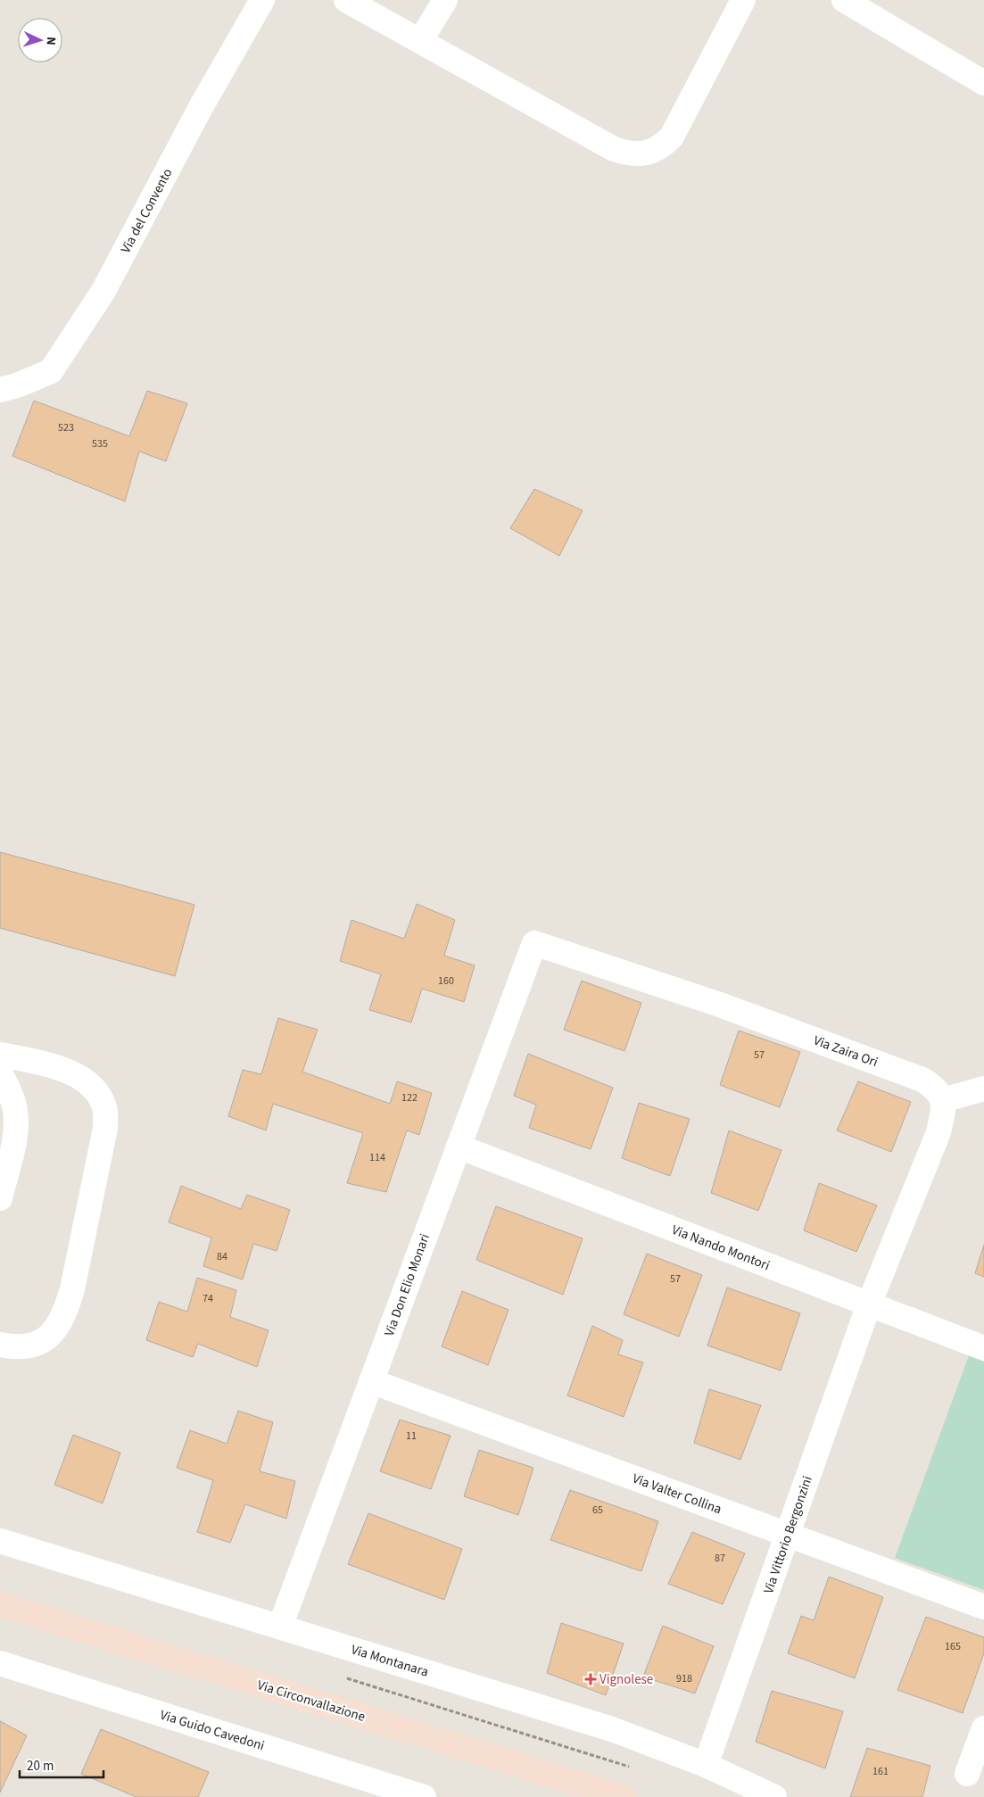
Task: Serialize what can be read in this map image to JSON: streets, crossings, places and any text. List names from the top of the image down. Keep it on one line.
{"streets":{"main road":["Via Circonvallazione"],"street":["Via del Convento","Via Zaira Ori","Via Nando Montori","Via Don Elio Monari","Via Valter Collina","Via Vittorio Bergonzini","Via Montanara","Via Guido Cavedoni"]},"crossings":[["Via Zaira Ori","Via Don Elio Monari"],["Via Nando Montori","Via Don Elio Monari"],["Via Nando Montori","Via Vittorio Bergonzini"],["Via Don Elio Monari","Via Valter Collina"],["Via Don Elio Monari","Via Montanara"],["Via Valter Collina","Via Vittorio Bergonzini"],["Via Vittorio Bergonzini","Via Montanara"]],"places":{"health":["Vignolese"]},"house_numbers":["523","535","160","57","122","114","84","57","74","11","65","87","165","918","161"],"scale_bar":"20 m","north":"right"}
